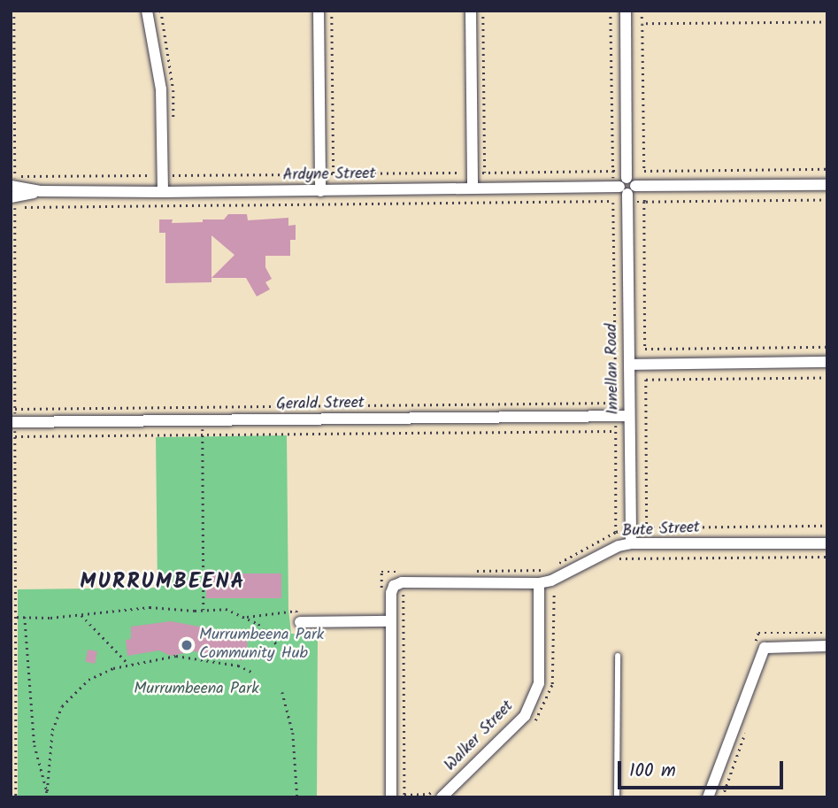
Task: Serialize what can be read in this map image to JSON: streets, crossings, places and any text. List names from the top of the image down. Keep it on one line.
{"streets":{"street":["Ardyne Street","Innellan Road","Gerald Street","Bute Street","Walker Street"]},"crossings":[["Ardyne Street","Innellan Road"],["Innellan Road","Gerald Street"],["Innellan Road","Bute Street"],["Bute Street","Walker Street"]],"districts":["MURRUMBEENA"],"parks":["Murrumbeena Park"],"places":["Murrumbeena Park Community Hub"],"scale_bar":"100 m"}
